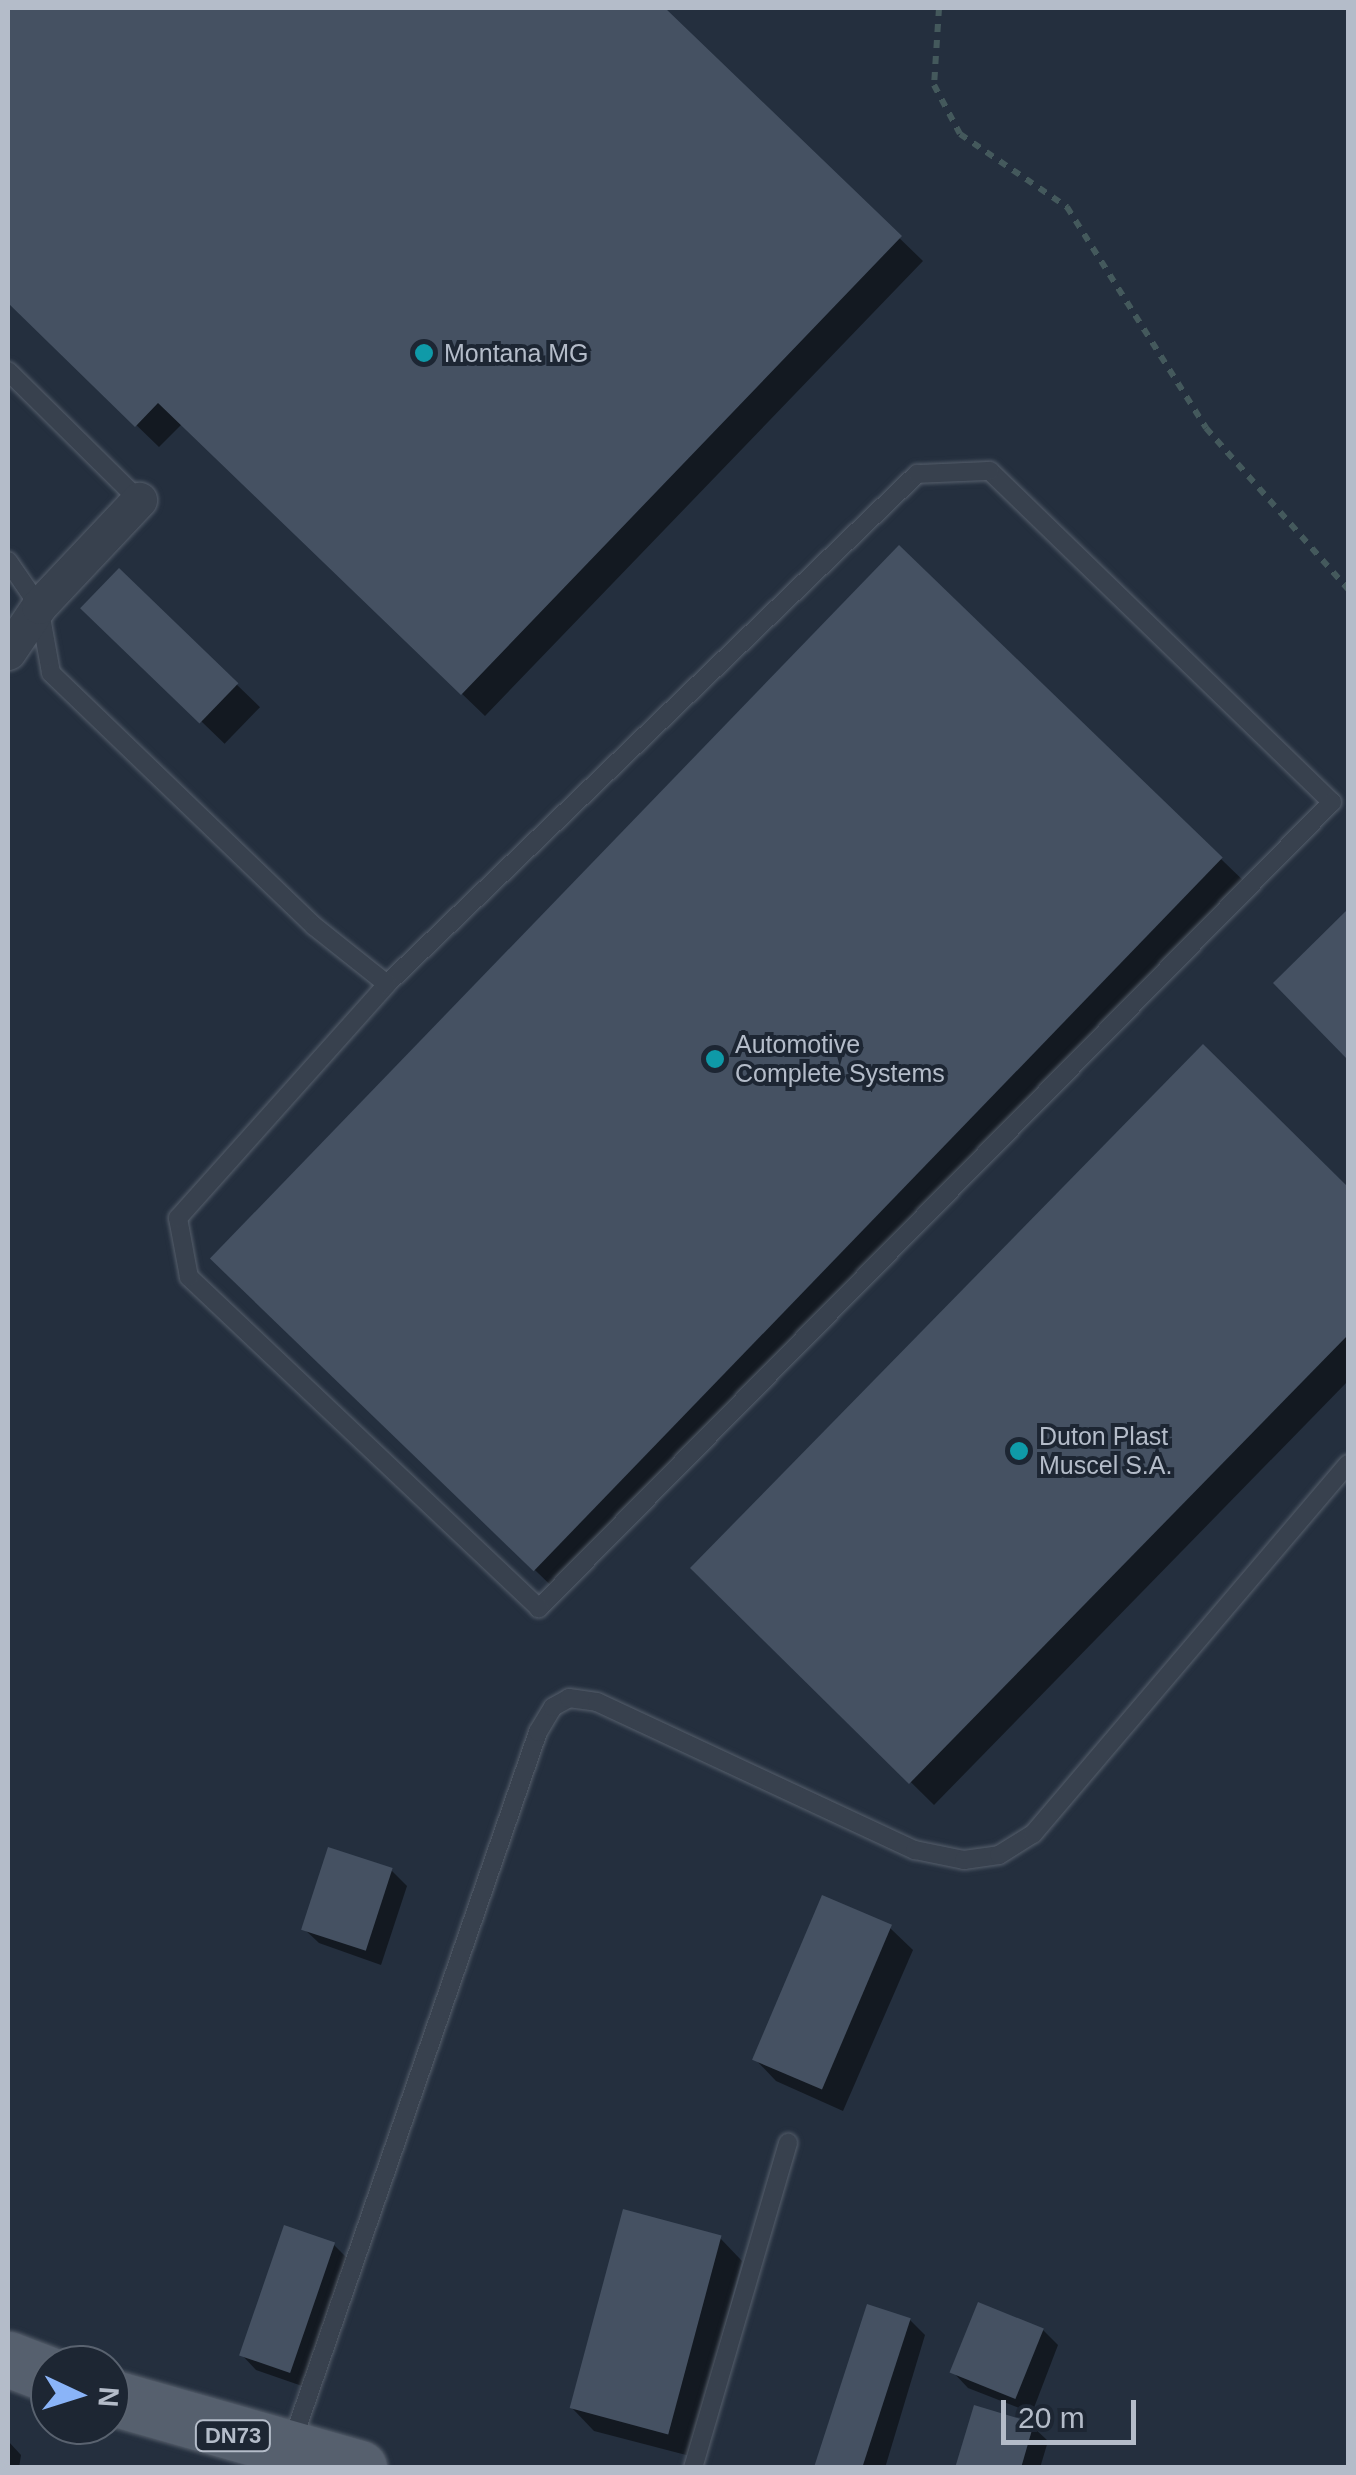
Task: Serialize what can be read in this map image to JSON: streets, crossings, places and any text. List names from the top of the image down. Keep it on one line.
{"streets":{"main road":["DN73"]},"places":["Montana MG","Automotive Complete Systems","Duton Plast Muscel S.A."],"scale_bar":"20 m","north":"right"}
